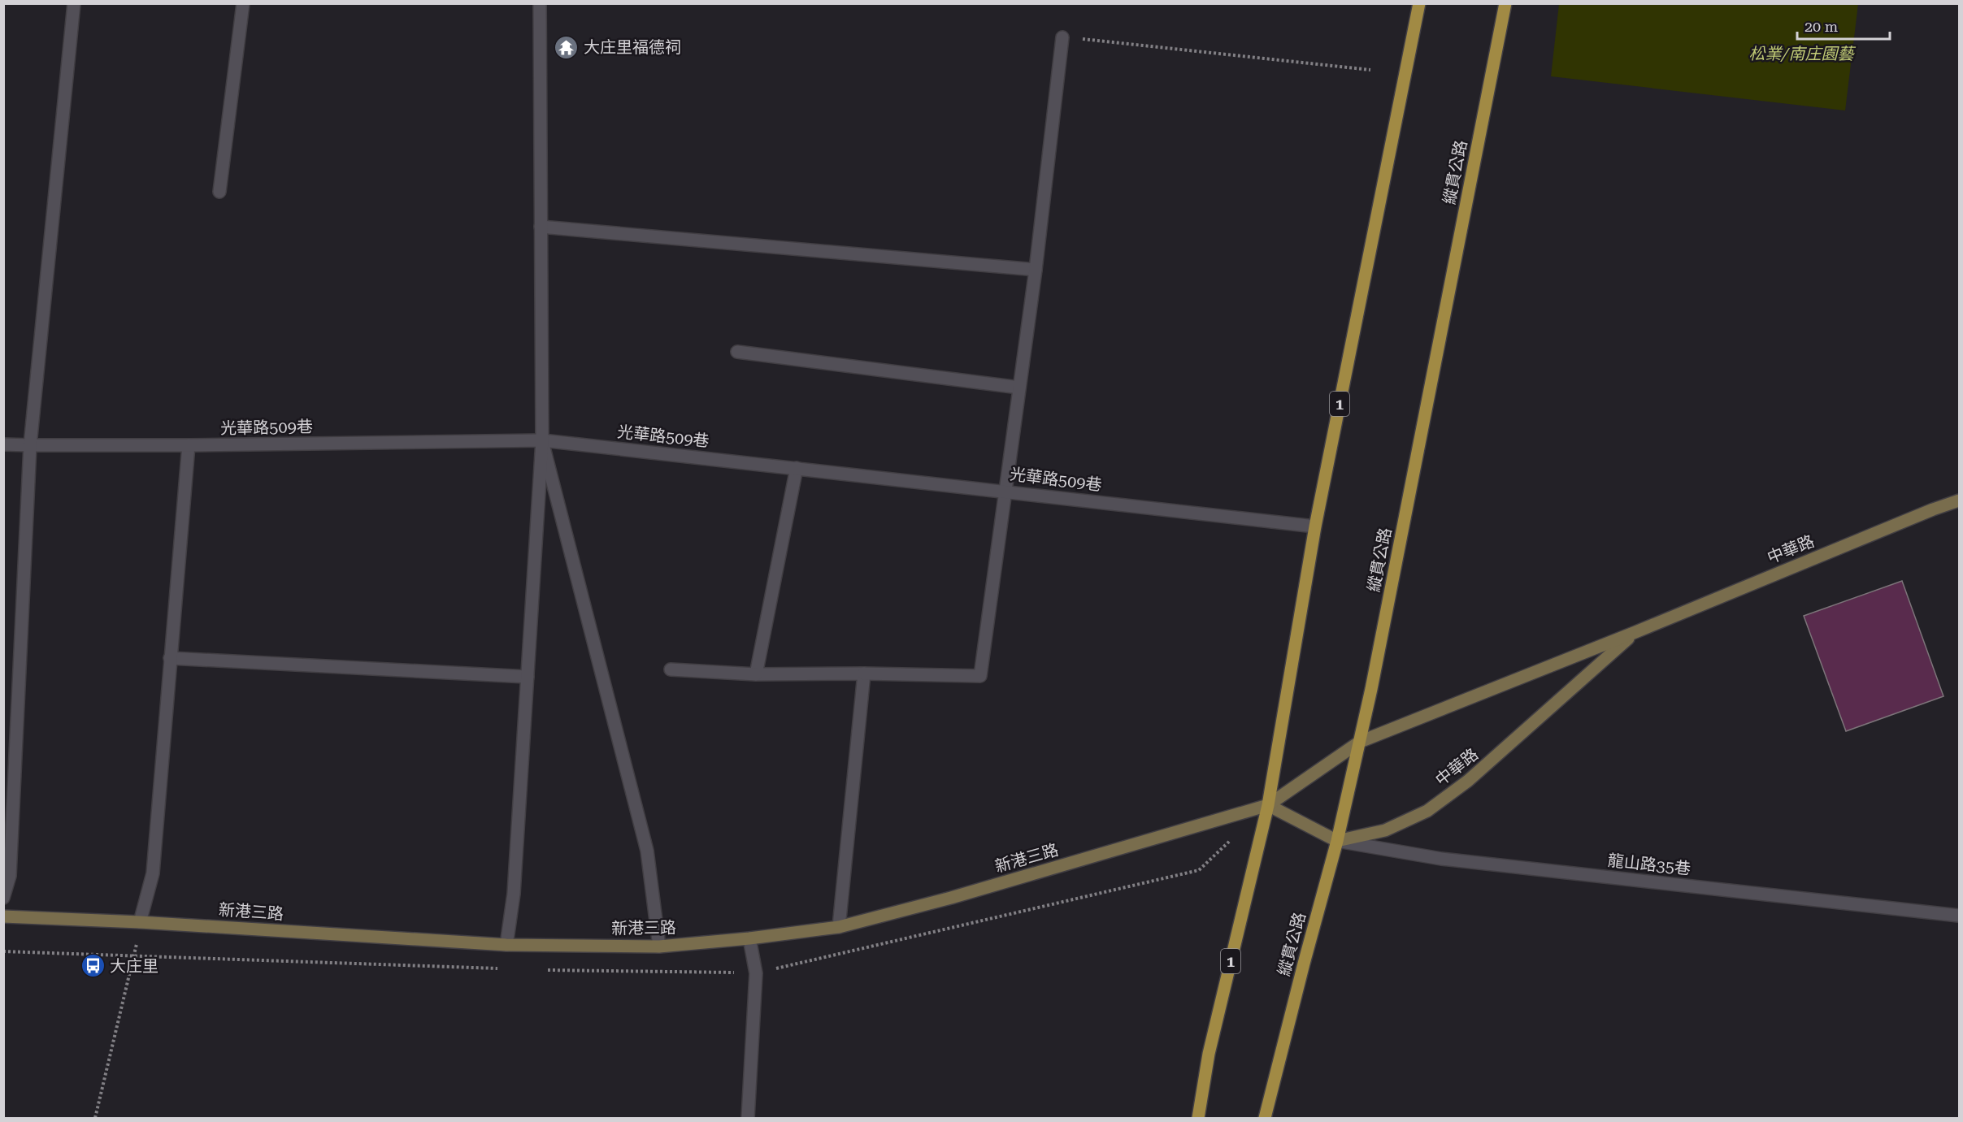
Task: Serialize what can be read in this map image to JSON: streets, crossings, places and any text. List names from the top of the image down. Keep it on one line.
{"streets":{"main road":["縱貫公路","1"],"street":["光華路509巷","中華路","新港三路","龍山路35巷"]},"crossings":[["縱貫公路","中華路"],["縱貫公路","新港三路"],["縱貫公路","龍山路35巷"],["1","光華路509巷"],["1","新港三路"],["中華路","新港三路"],["中華路","龍山路35巷"]],"parks":["松業/南庄園藝"],"places":{"temple":["大庄里福德祠"],"bus stop":["大庄里"]},"scale_bar":"20 m"}
